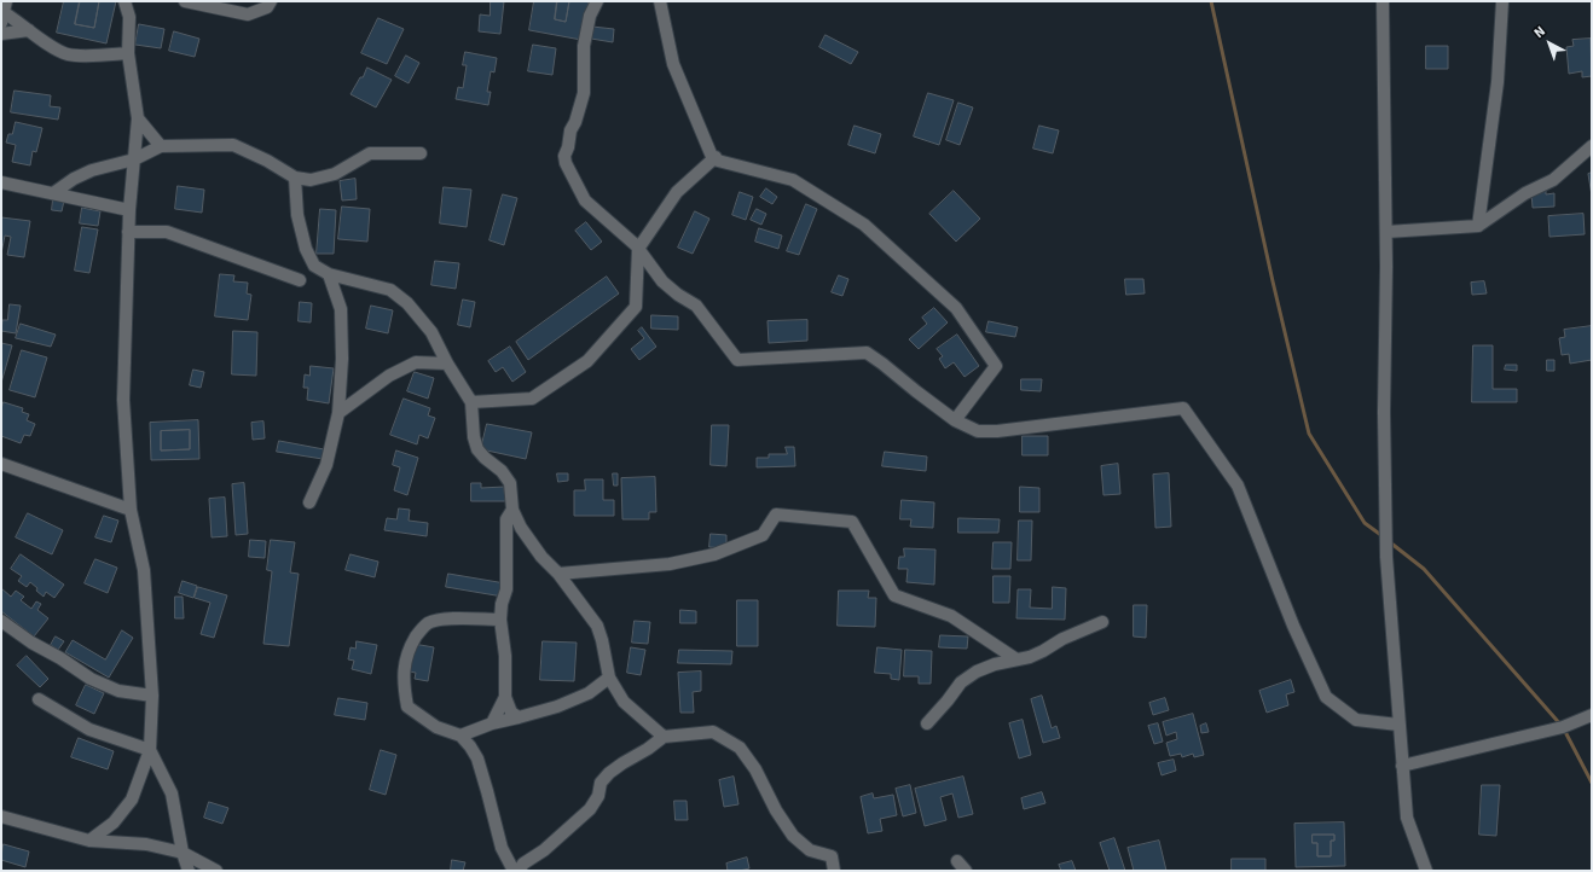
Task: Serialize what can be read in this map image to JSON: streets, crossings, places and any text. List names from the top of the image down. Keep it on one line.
{"north":"top left"}
